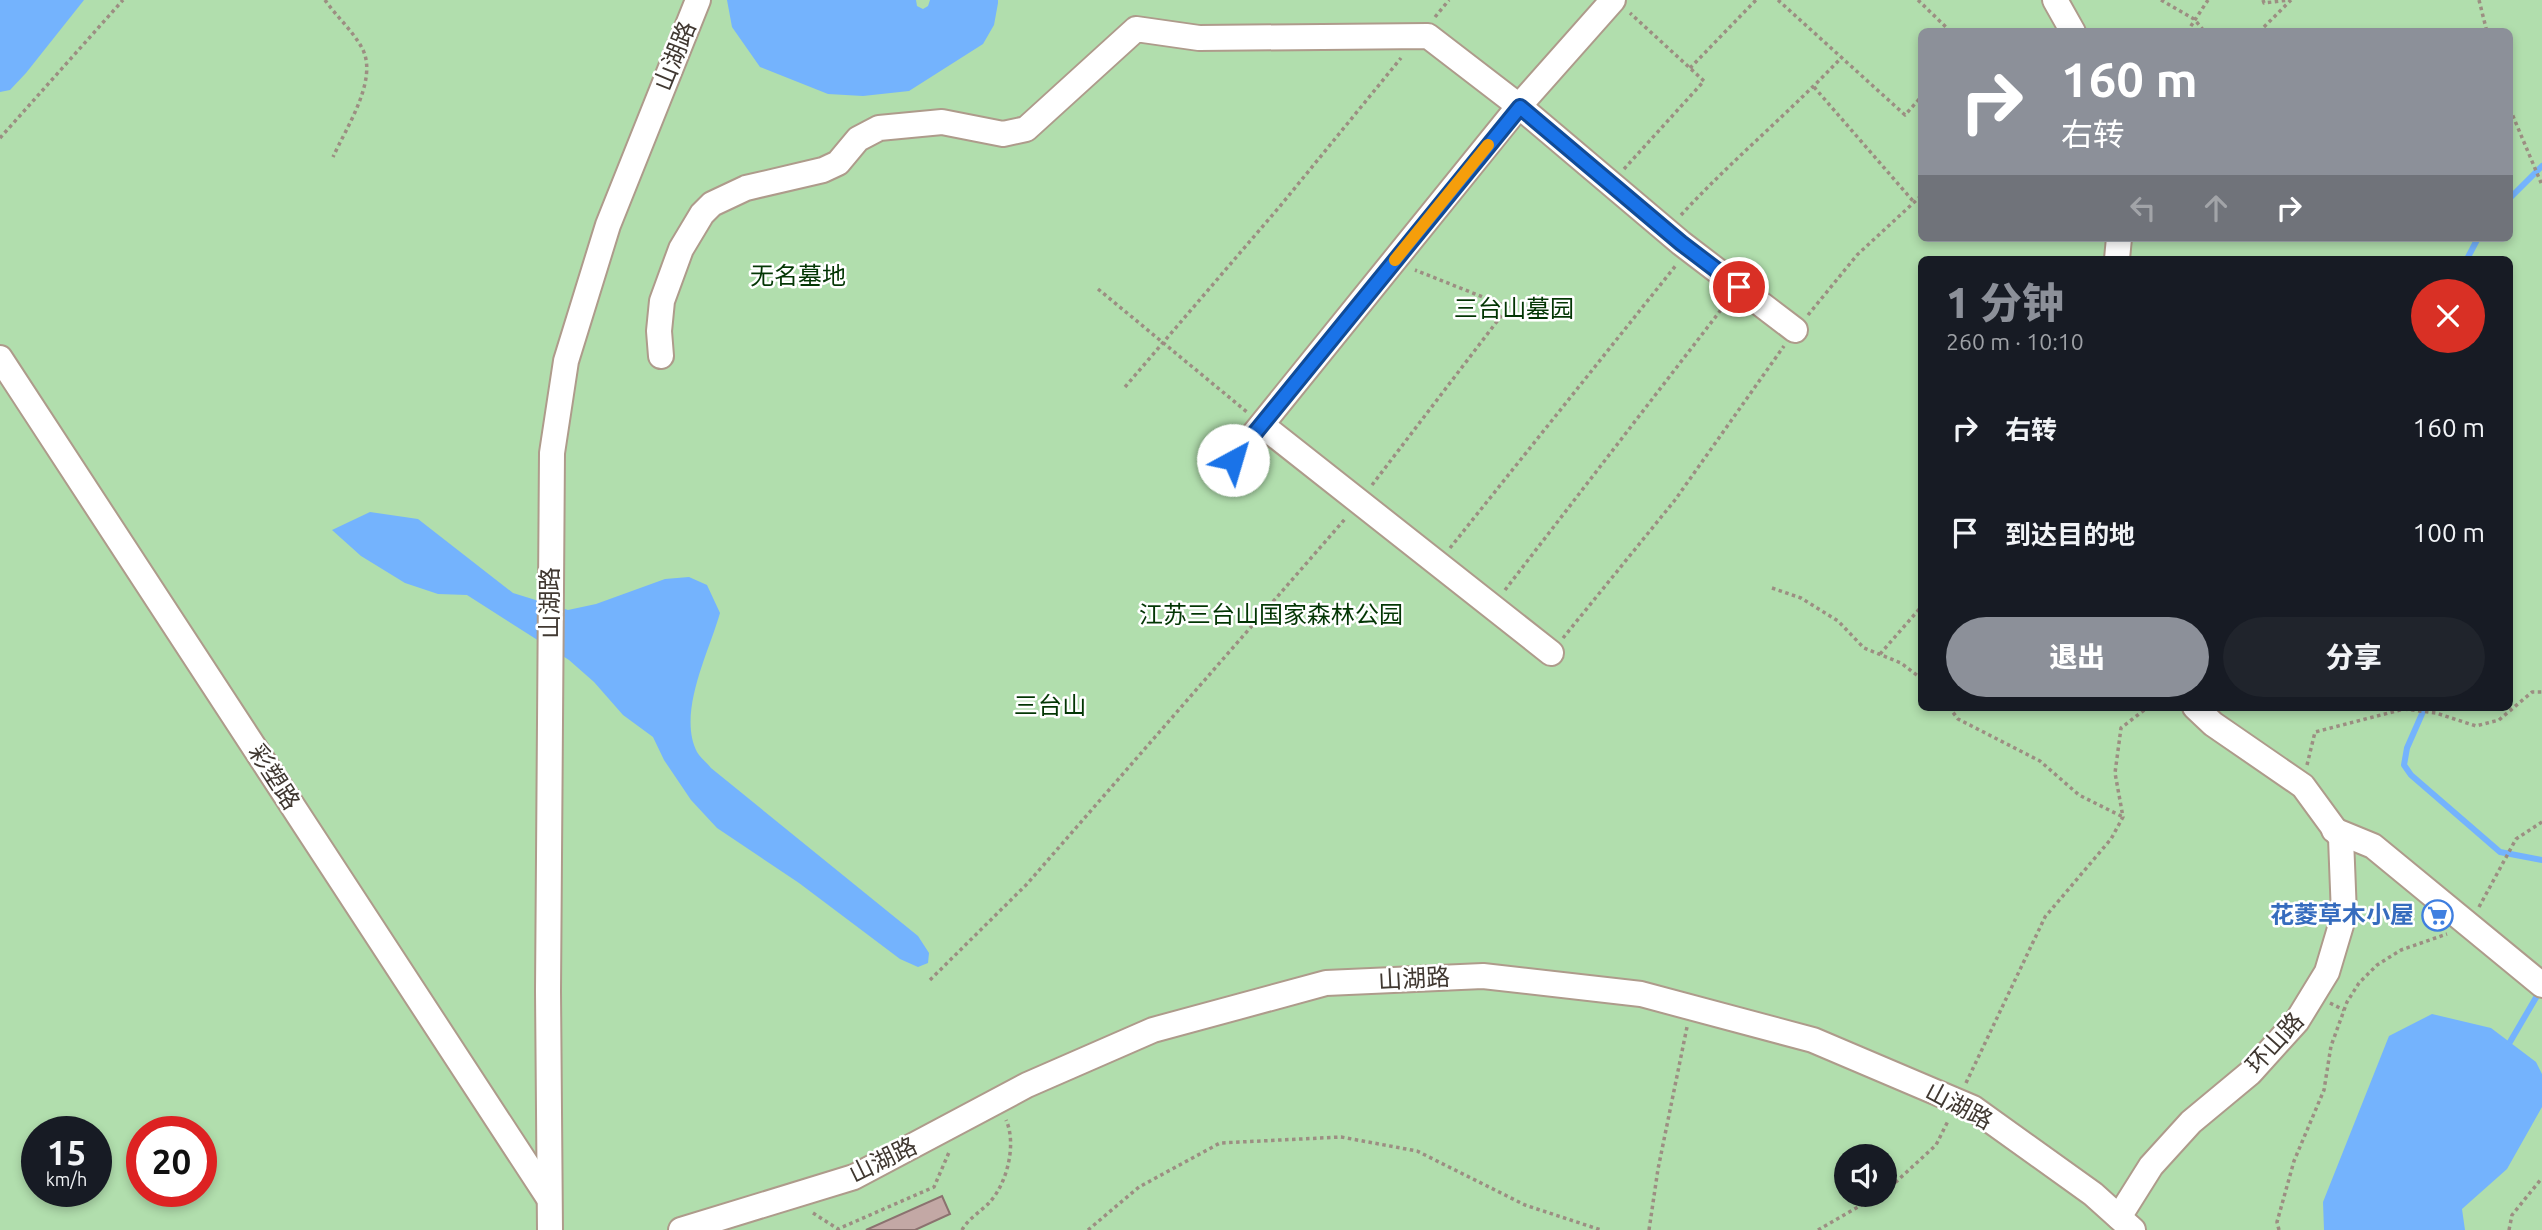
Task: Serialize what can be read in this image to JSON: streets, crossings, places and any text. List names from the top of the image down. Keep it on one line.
{"streets":{"street":["山湖路","彩塑路","环山路"]},"crossings":[["山湖路","彩塑路"],["山湖路","环山路"]],"parks":["无名墓地","三台山墓园","江苏三台山国家森林公园","三台山"],"places":{"supermarket":["花菱草木小屋"]},"page":{"turn":["160 m","右转"],"heading":["1 分钟","260 m · 10:10"],"list":[{"name":"右转","value":"160 m"},{"name":"到达目的地","value":"100 m"}],"buttons":["退出","分享"],"speed":"15 km/h","limit":"20"}}
